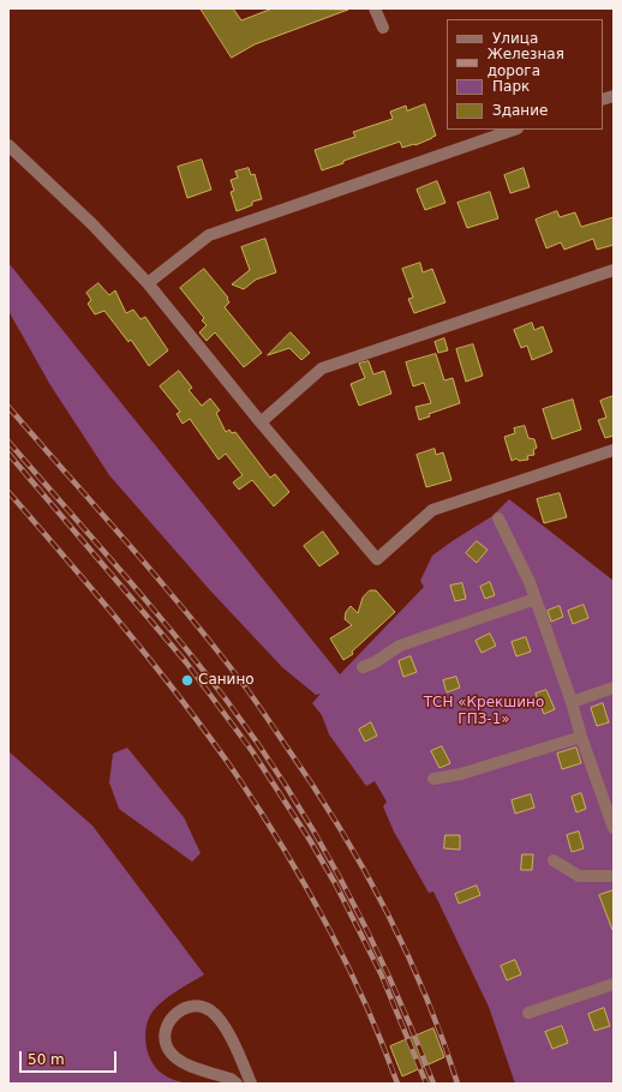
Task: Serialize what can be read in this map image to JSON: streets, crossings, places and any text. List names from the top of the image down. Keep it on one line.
{"parks":["ТСН «Крекшино ГПЗ-1»"],"places":["Санино"],"legend":["Улица","Железная дорога","Парк","Здание"],"scale_bar":"50 m"}
